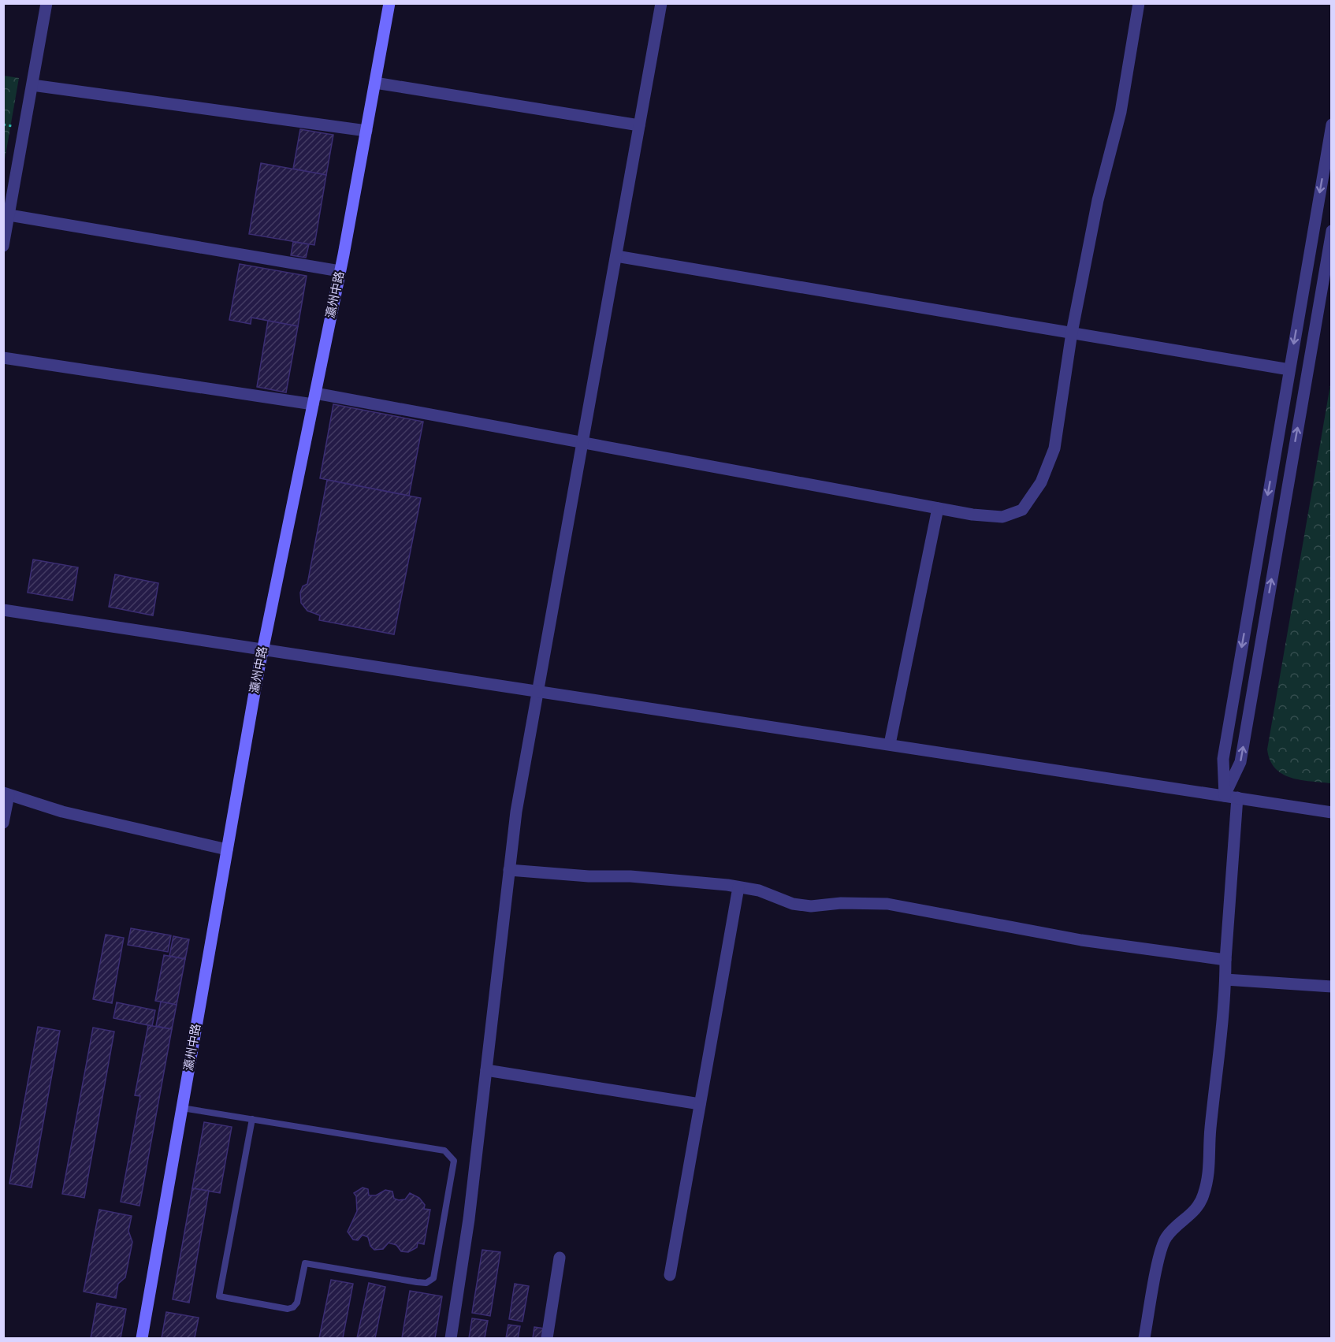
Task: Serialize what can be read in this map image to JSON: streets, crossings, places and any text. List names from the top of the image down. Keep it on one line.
{"streets":{"main road":["瀛州中路"]}}
